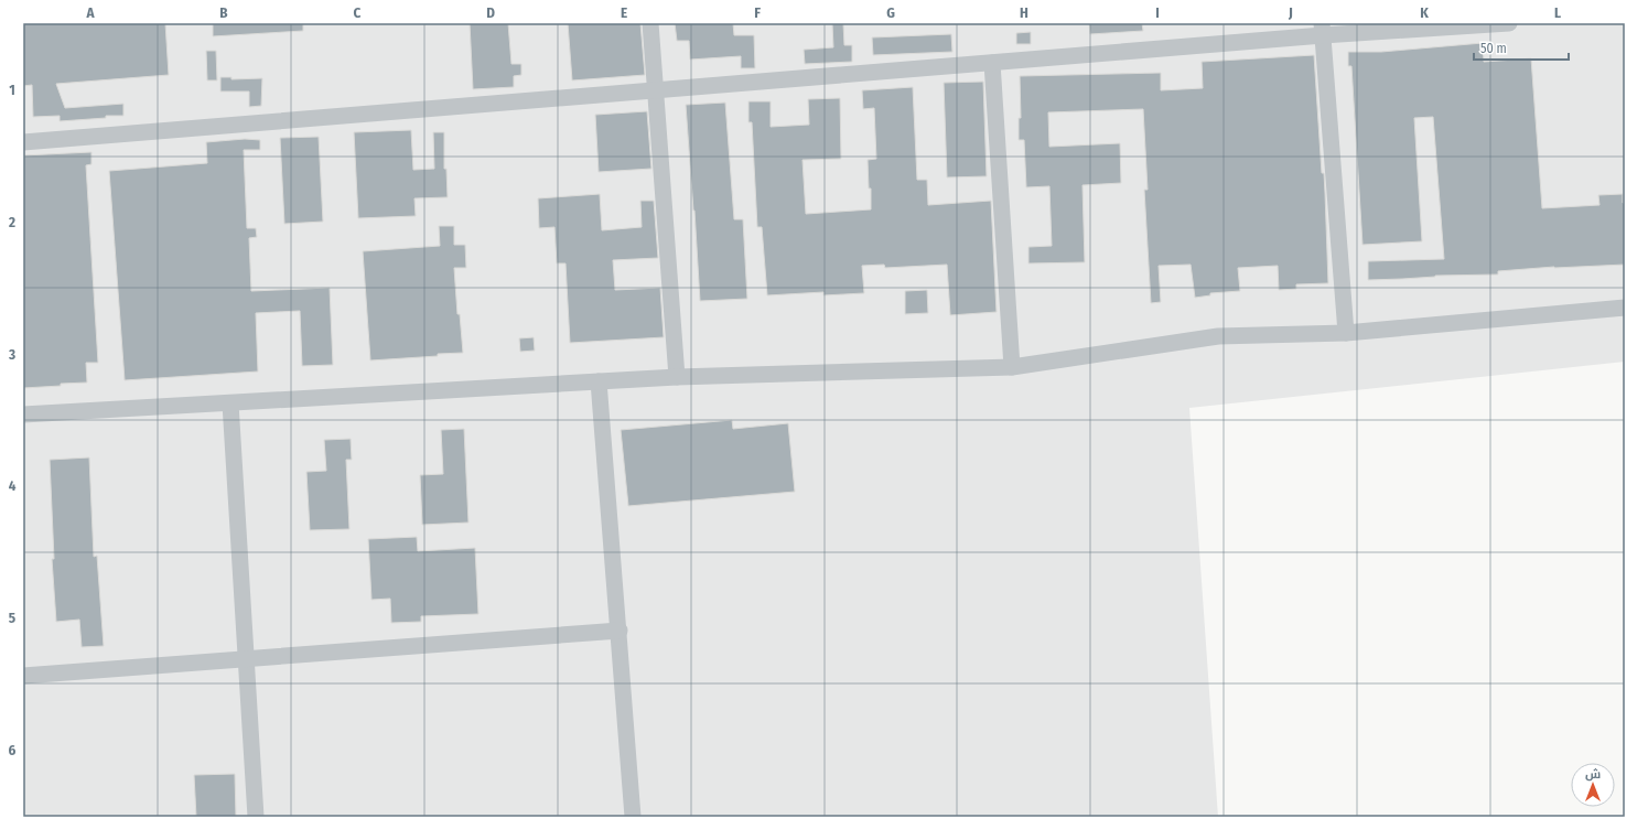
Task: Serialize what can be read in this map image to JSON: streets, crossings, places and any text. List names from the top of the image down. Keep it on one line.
{"scale_bar":"50 m","north":"top","grid":{"columns":["A","B","C","D","E","F","G","H","I","J","K","L"],"rows":["1","2","3","4","5","6"]}}
